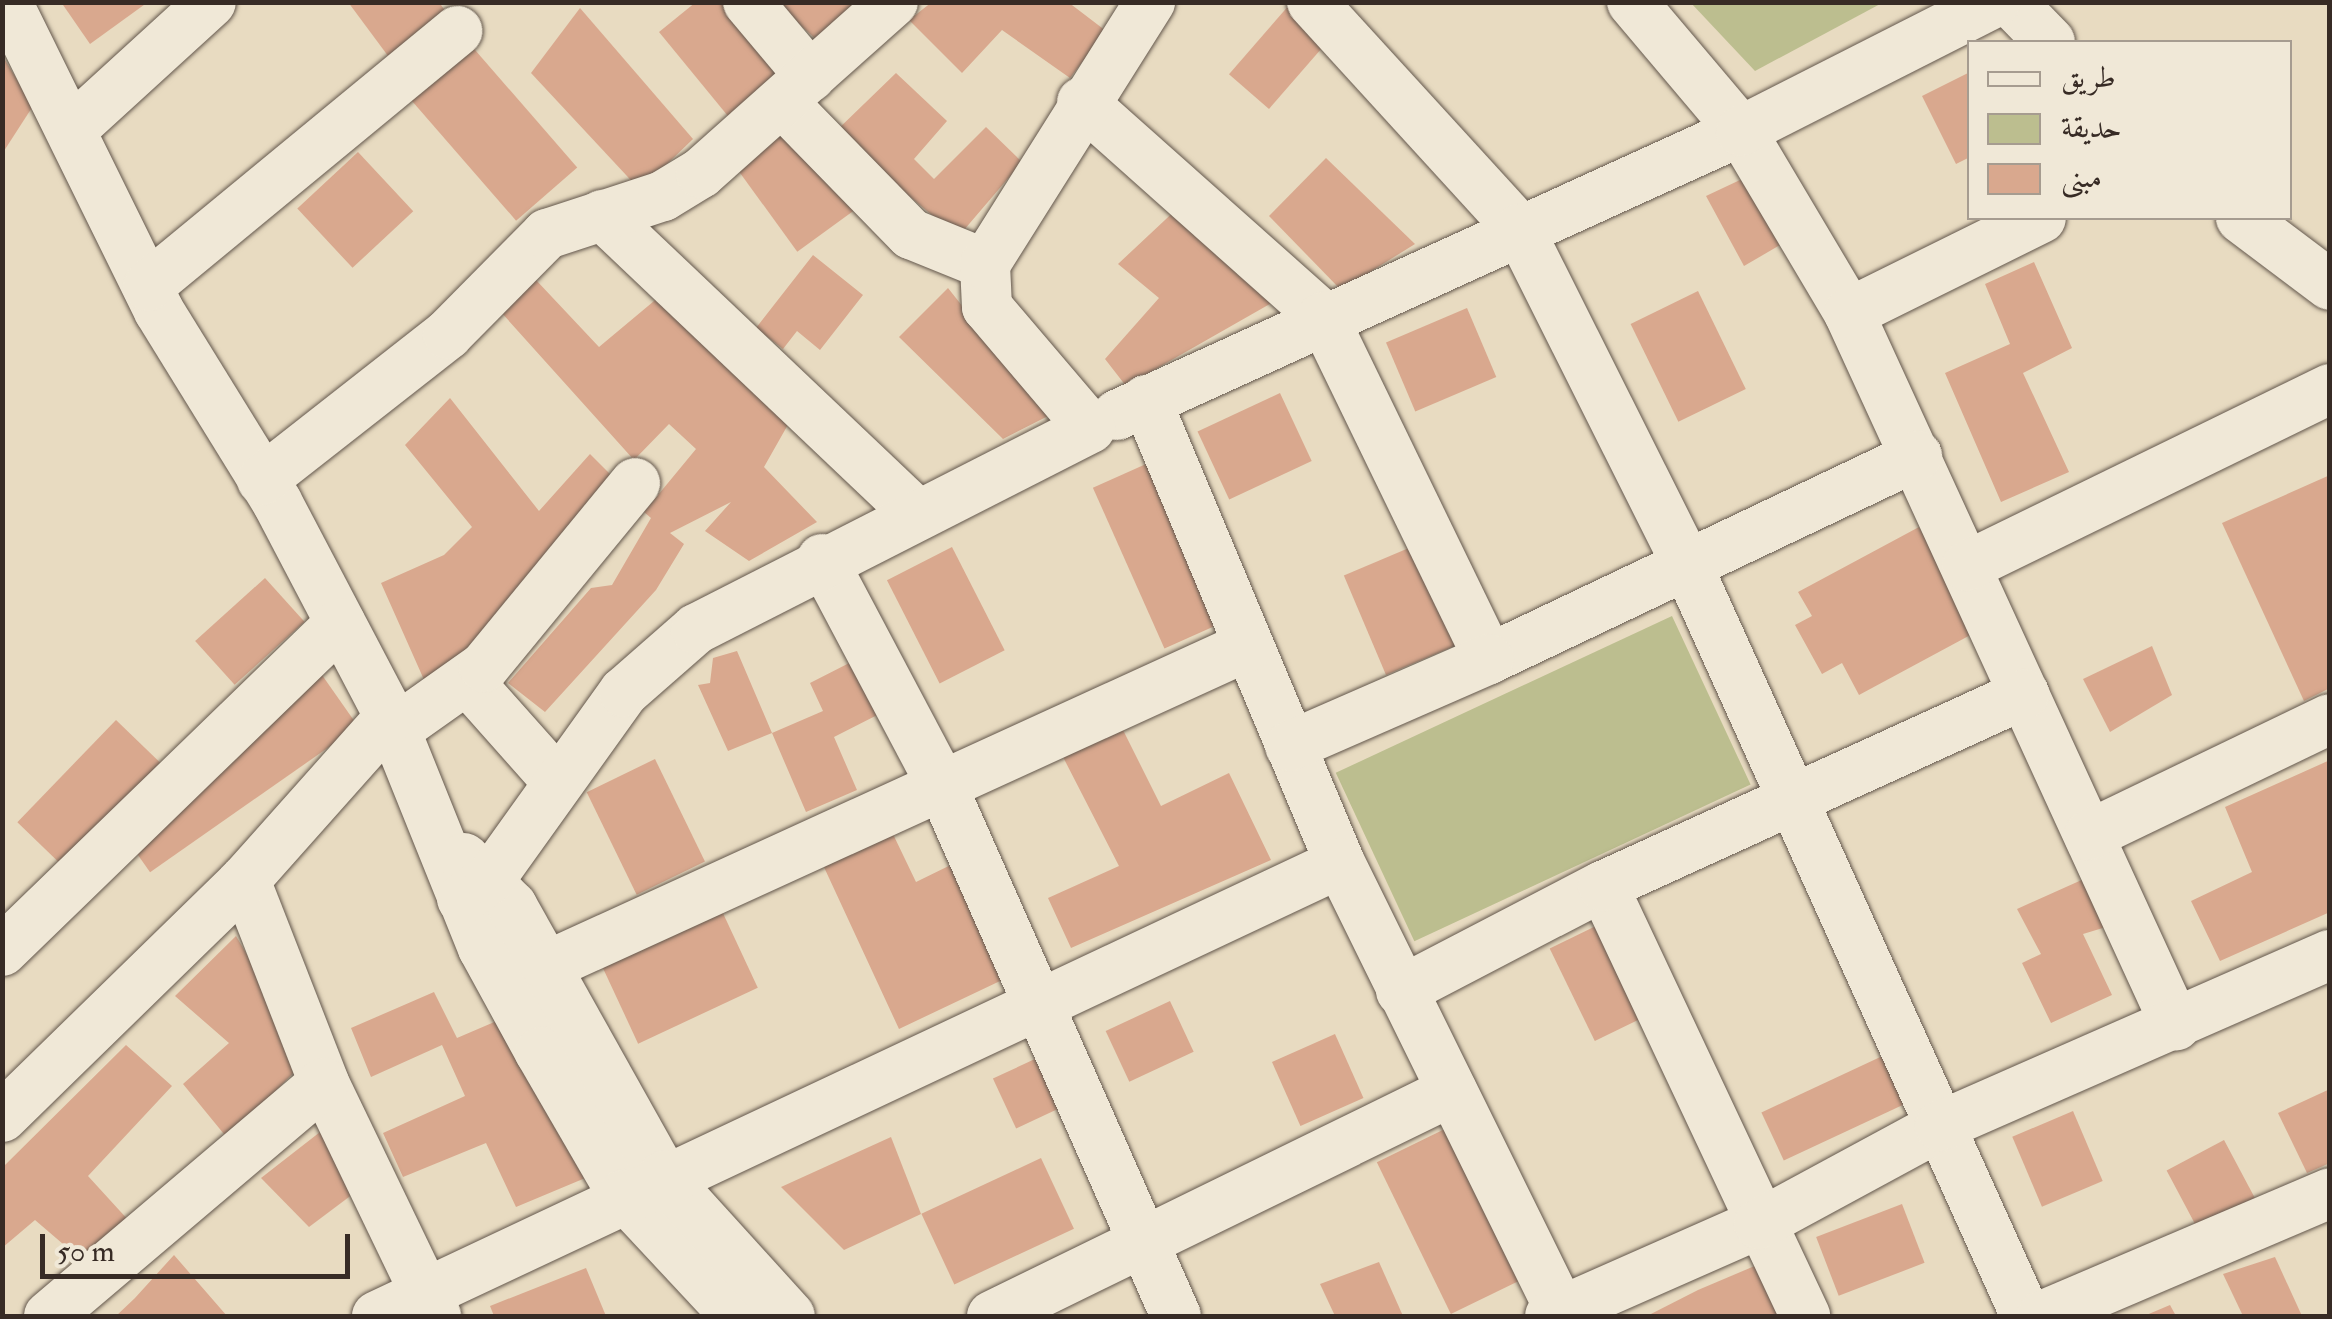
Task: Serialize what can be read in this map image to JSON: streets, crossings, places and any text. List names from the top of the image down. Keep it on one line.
{"legend":["طريق","حديقة","مبنى"],"scale_bar":"50 m"}
